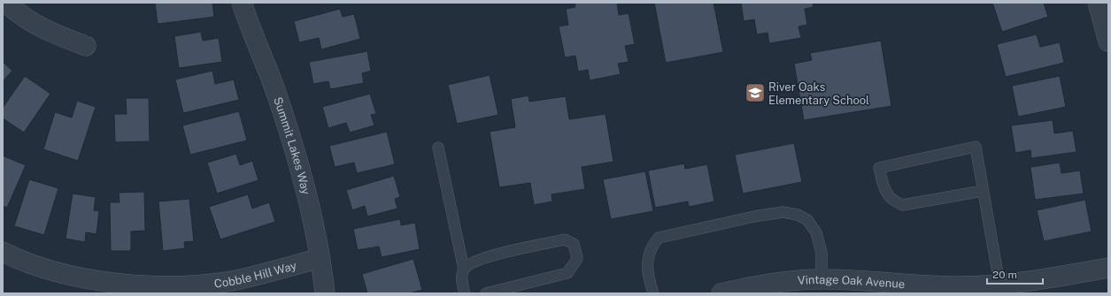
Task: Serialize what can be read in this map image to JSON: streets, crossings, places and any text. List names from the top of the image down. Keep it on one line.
{"streets":{"street":["Summit Lakes Way","Cobble Hill Way","Vintage Oak Avenue"]},"crossings":[["Summit Lakes Way","Cobble Hill Way"]],"places":{"school or university":["River Oaks Elementary School"]},"scale_bar":"20 m"}
